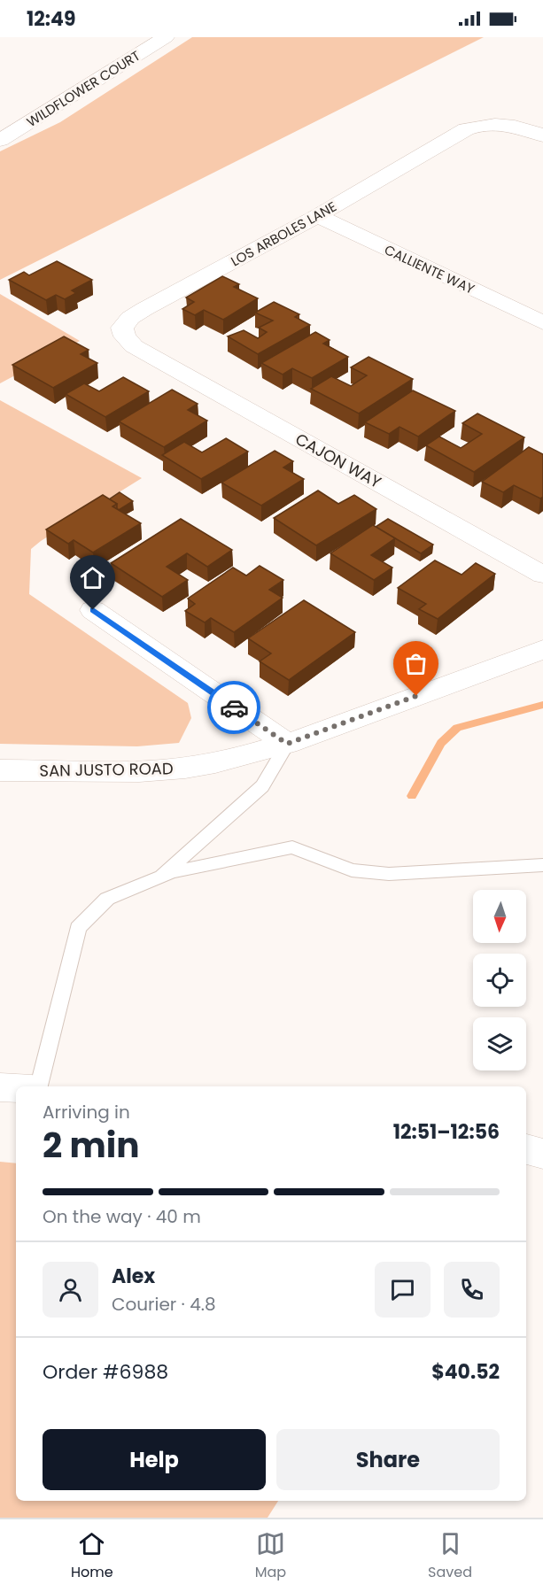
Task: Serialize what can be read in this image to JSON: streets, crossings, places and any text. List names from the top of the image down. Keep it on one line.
{"streets":{"street":["WILDFLOWER COURT","LOS ARBOLES LANE","CALLIENTE WAY","CAJON WAY","SAN JUSTO ROAD"]},"crossings":[["LOS ARBOLES LANE","CALLIENTE WAY"],["LOS ARBOLES LANE","CAJON WAY"]],"north":"bottom","page":{"status":"12:49","heading":["2 min","Arriving in","12:51–12:56"],"panel":["Alex","Courier · 4.8","Order #6988","$40.52"],"bar":"On the way · 40 m","buttons":["Help","Share"],"tabs":["Home","Map","Saved"]}}
